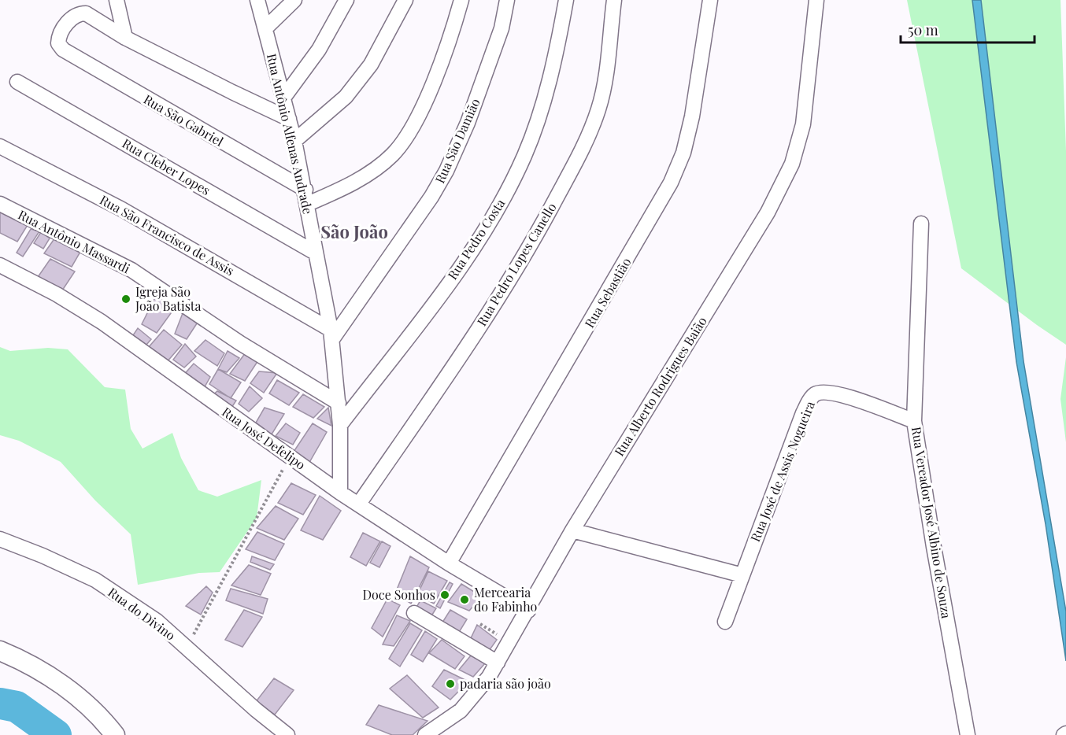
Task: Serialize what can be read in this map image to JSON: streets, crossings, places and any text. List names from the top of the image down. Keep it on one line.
{"streets":{"street":["Rua São Gabriel","Rua Antônio Alfenas Andrade","Rua São Damião","Rua Cleber Lopes","Rua São Francisco de Assis","Rua Pedro Costa","Rua Antônio Massardi","Rua Pedro Lopes Canello","Rua Sebastião","Rua Alberto Rodrigues Baião","Rua José Defelipo","Rua José de Assis Nogueira","Rua Vereador José Albino de Souza","Rua do Divino"]},"crossings":[["Rua São Gabriel","Rua Antônio Alfenas Andrade"],["Rua Antônio Alfenas Andrade","Rua São Damião"],["Rua Antônio Alfenas Andrade","Rua Cleber Lopes"],["Rua Antônio Alfenas Andrade","Rua São Francisco de Assis"],["Rua Antônio Alfenas Andrade","Rua Pedro Costa"],["Rua Antônio Alfenas Andrade","Rua Antônio Massardi"],["Rua Antônio Alfenas Andrade","Rua José Defelipo"],["Rua São Damião","Rua São Francisco de Assis"],["Rua Pedro Lopes Canello","Rua José Defelipo"],["Rua Sebastião","Rua José Defelipo"],["Rua Alberto Rodrigues Baião","Rua José Defelipo"],["Rua José de Assis Nogueira","Rua Vereador José Albino de Souza"]],"districts":["São João"],"places":["Igreja São João Batista","Doce Sonhos","Mercearia do Fabinho","padaria são joão"],"scale_bar":"50 m"}
